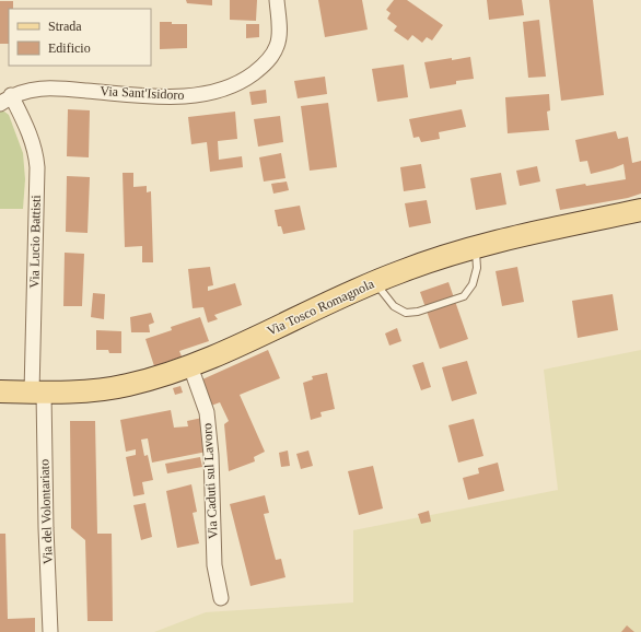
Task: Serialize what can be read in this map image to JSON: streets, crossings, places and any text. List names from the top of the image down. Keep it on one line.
{"streets":{"main road":["Via Tosco Romagnola"],"street":["Via Sant'Isidoro","Via Lucio Battisti","Via Caduti sul Lavoro","Via del Volontariato"]},"crossings":[["Via Sant'Isidoro","Via Lucio Battisti"],["Via Lucio Battisti","Via Tosco Romagnola"],["Via Lucio Battisti","Via del Volontariato"],["Via Tosco Romagnola","Via Caduti sul Lavoro"],["Via Tosco Romagnola","Via del Volontariato"]],"legend":["Strada","Edificio"]}
